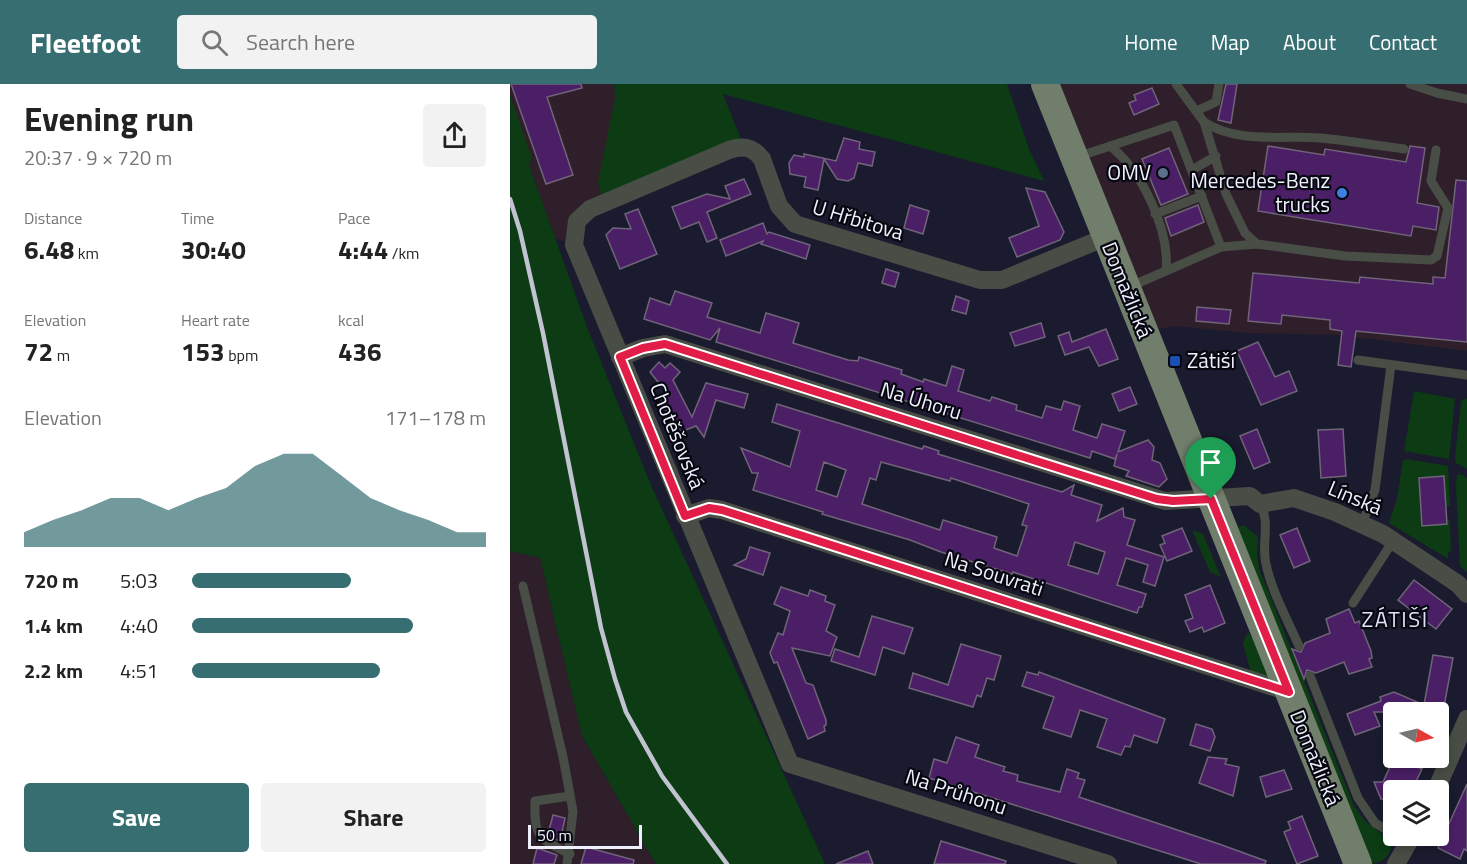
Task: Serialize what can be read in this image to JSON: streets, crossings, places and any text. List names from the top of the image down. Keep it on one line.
{"streets":{"main road":["Domažlická"],"street":["U Hřbitova","Na Úhoru","Chotěšovská","Línská","Na Souvrati","Na Průhonu"]},"crossings":[["U Hřbitova","Domažlická"],["U Hřbitova","Chotěšovská"],["Domažlická","Na Úhoru"],["Domažlická","Línská"],["Domažlická","Na Souvrati"],["Na Úhoru","Chotěšovská"],["Na Úhoru","Línská"],["Chotěšovská","Na Souvrati"],["Chotěšovská","Na Průhonu"]],"districts":["ZÁTIŠÍ"],"places":{"other":["OMV","Mercedes-Benz trucks"],"transit":["Zátiší"]},"scale_bar":"50 m","north":"right","page":{"header":"Fleetfoot","search":"Search here","nav":["Home","Map","About","Contact"],"heading":["Evening run","20:37 · 9 × 720 m"],"stats":[["Distance","6.48 km"],["Time","30:40"],["Pace","4:44 /km"],["Elevation","72 m"],["Heart rate","153 bpm"],["kcal","436"]],"chart":["Elevation","171–178 m"],"list":[{"name":"720 m","note":"5:03"},{"name":"1.4 km","note":"4:40"},{"name":"2.2 km","note":"4:51"}],"buttons":["Save","Share"],"scale":"50 m"}}
